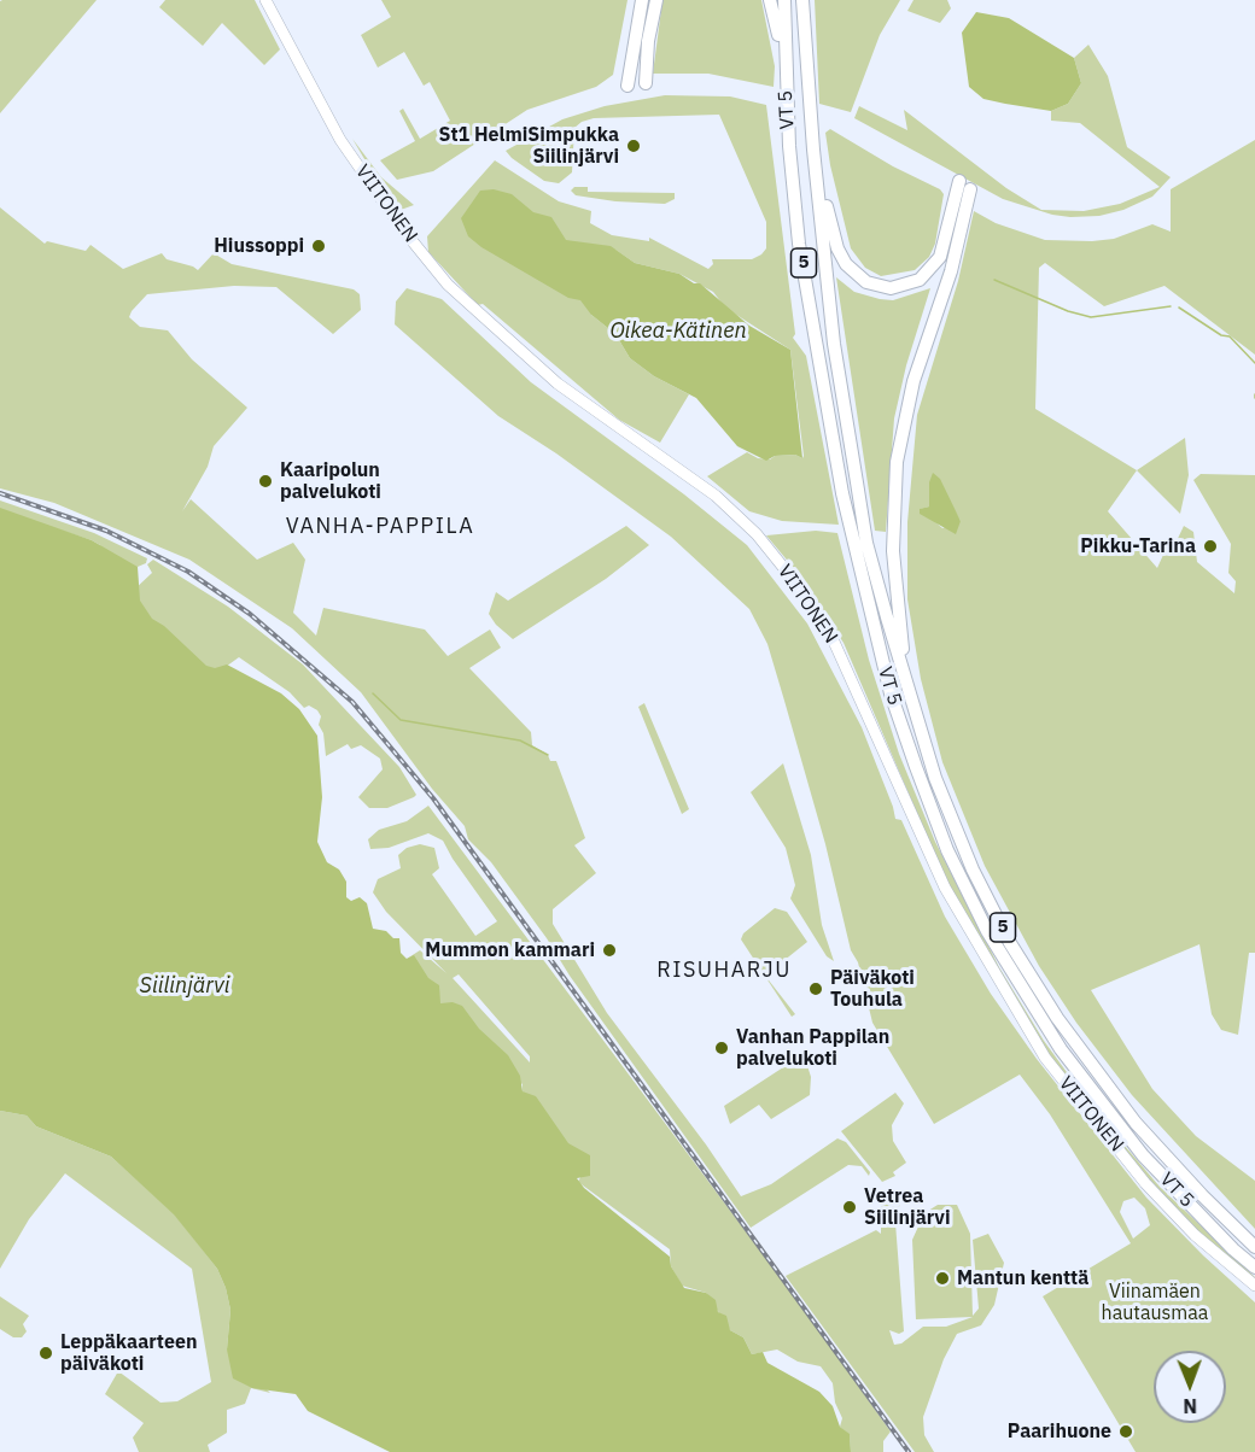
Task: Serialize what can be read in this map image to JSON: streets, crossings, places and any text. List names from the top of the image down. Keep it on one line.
{"streets":{"highway":["VT 5","5"],"main road":["VIITONEN"]},"districts":["VANHA-PAPPILA","RISUHARJU"],"water":["Oikea-Kätinen","Siilinjärvi"],"parks":["Viinamäen hautausmaa"],"places":["St1 HelmiSimpukka Siilinjärvi","Hiussoppi","Kaaripolun palvelukoti","Pikku-Tarina","Mummon kammari","Päiväkoti Touhula","Vanhan Pappilan palvelukoti","Vetrea Siilinjärvi","Mantun kenttä","Leppäkaarteen päiväkoti","Paarihuone"],"north":"bottom"}
